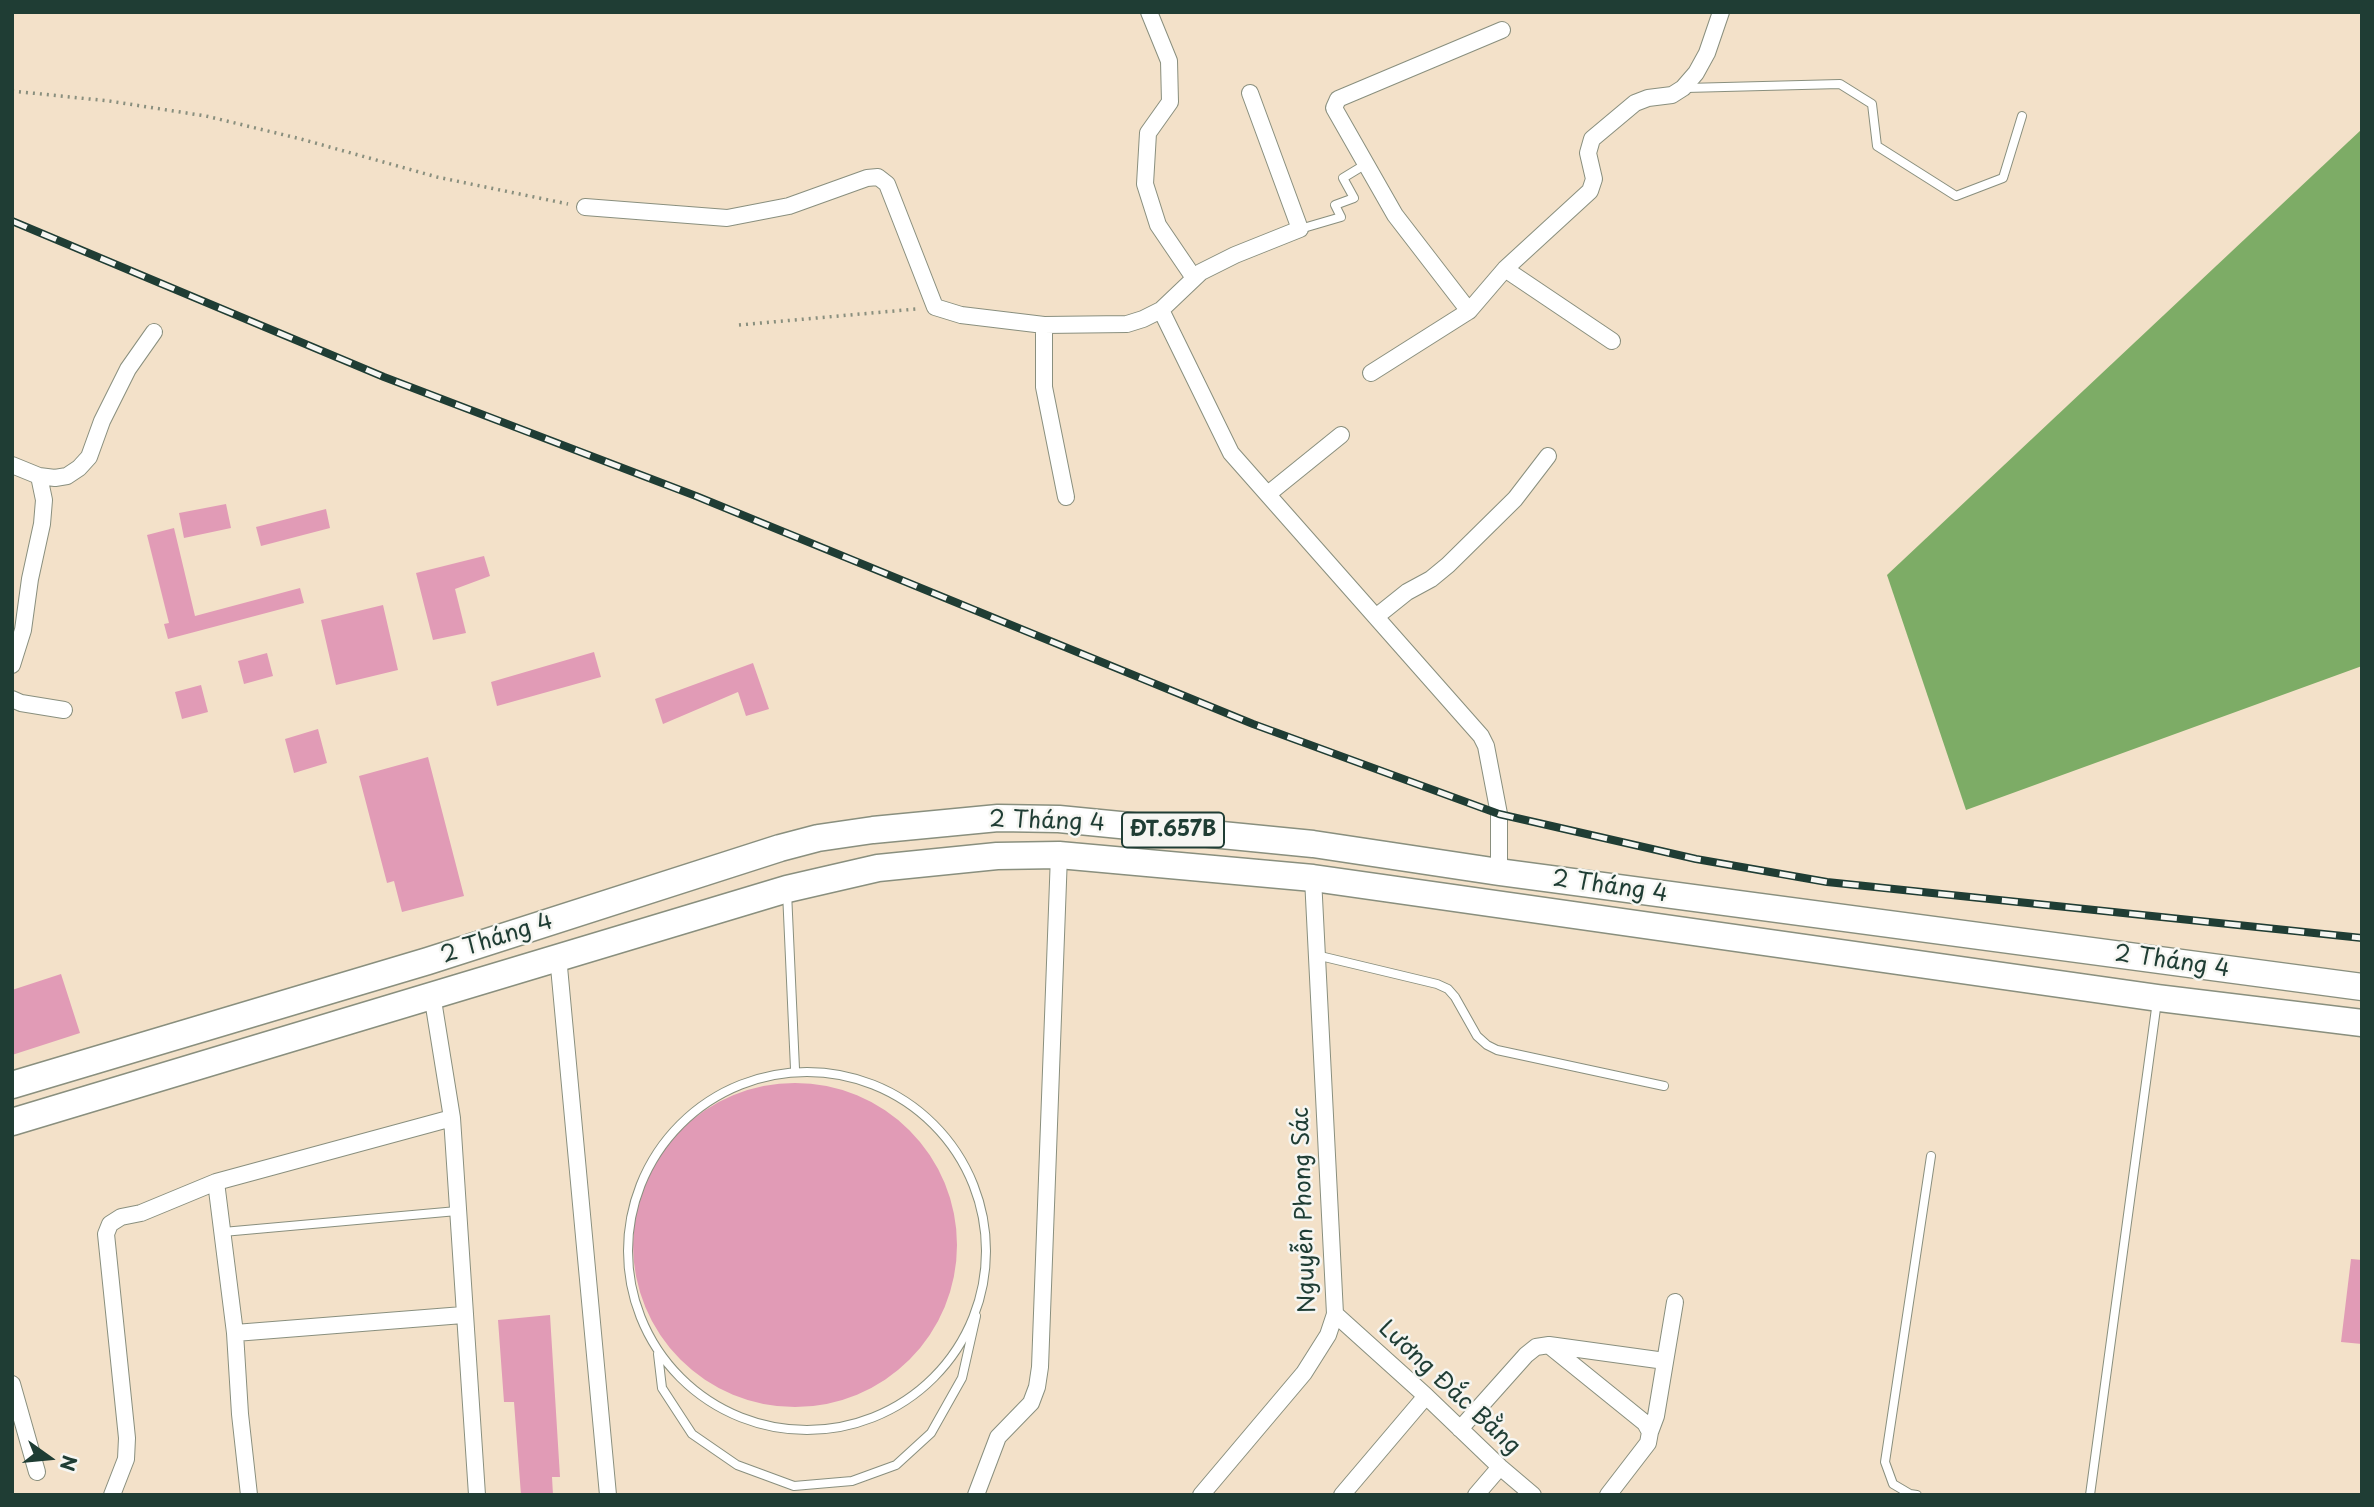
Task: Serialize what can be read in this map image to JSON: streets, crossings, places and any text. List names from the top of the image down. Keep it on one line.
{"streets":{"main road":["2 Tháng 4","ĐT.657B"],"street":["Nguyễn Phong Sác","Lương Đắc Bằng"]},"crossings":[["2 Tháng 4","Nguyễn Phong Sác"],["Nguyễn Phong Sác","Lương Đắc Bằng"]],"north":"right"}
